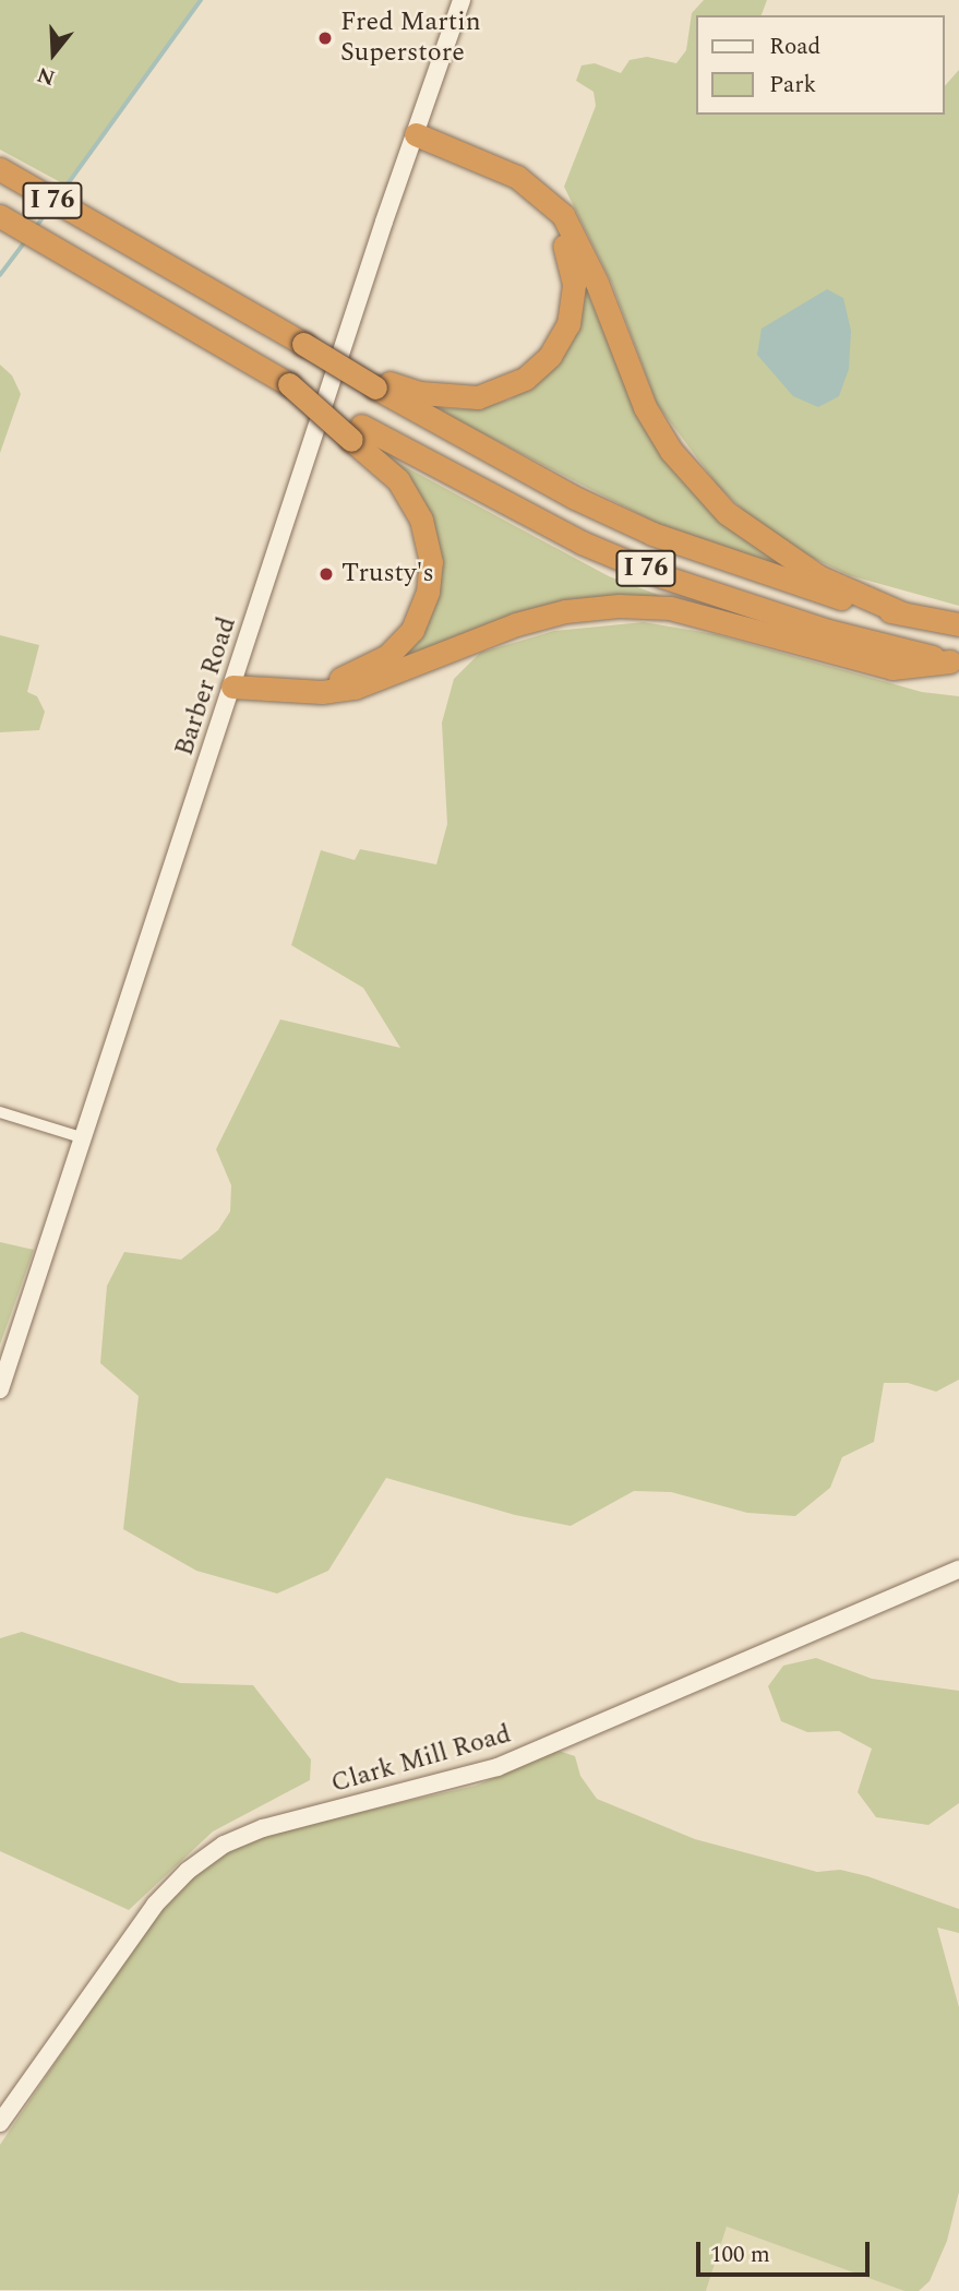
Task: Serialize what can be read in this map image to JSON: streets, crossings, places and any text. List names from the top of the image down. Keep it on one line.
{"streets":{"highway":["I 76"],"main road":["Barber Road","Clark Mill Road"]},"places":["Fred Martin Superstore","Trusty's"],"legend":["Road","Park"],"scale_bar":"100 m","north":"bottom"}
